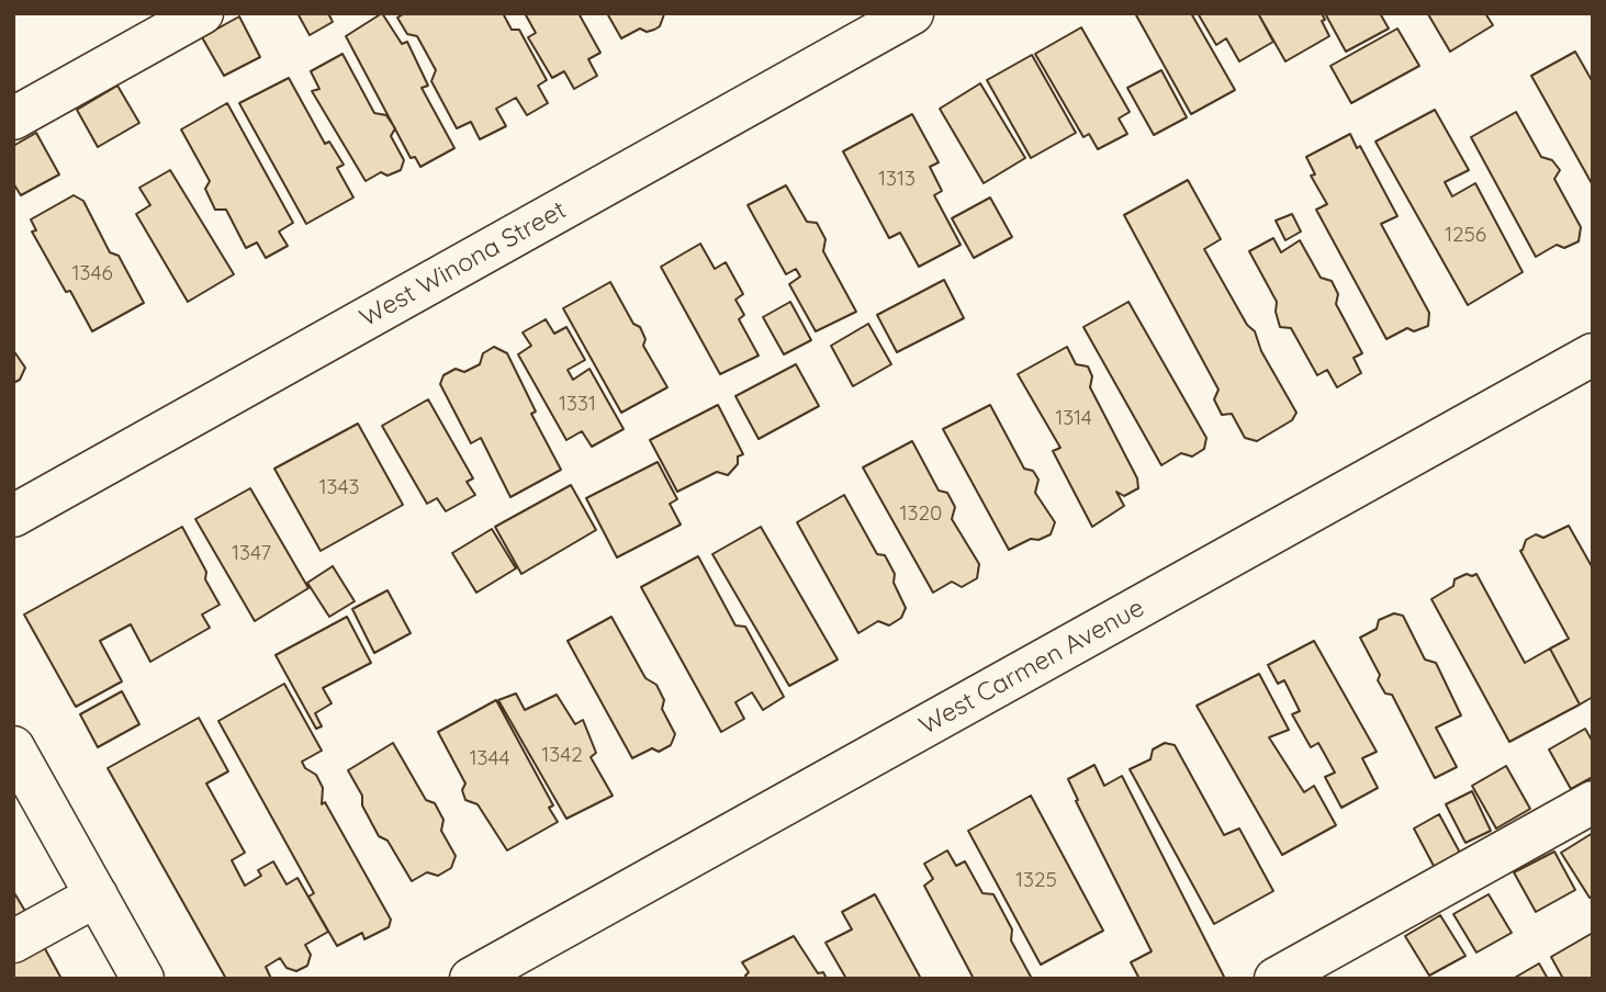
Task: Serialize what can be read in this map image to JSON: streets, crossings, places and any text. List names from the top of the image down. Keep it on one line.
{"streets":{"street":["West Winona Street","West Carmen Avenue"]},"house_numbers":["1313","1256","1346","1331","1314","1343","1320","1347","1342","1344","1325"]}
